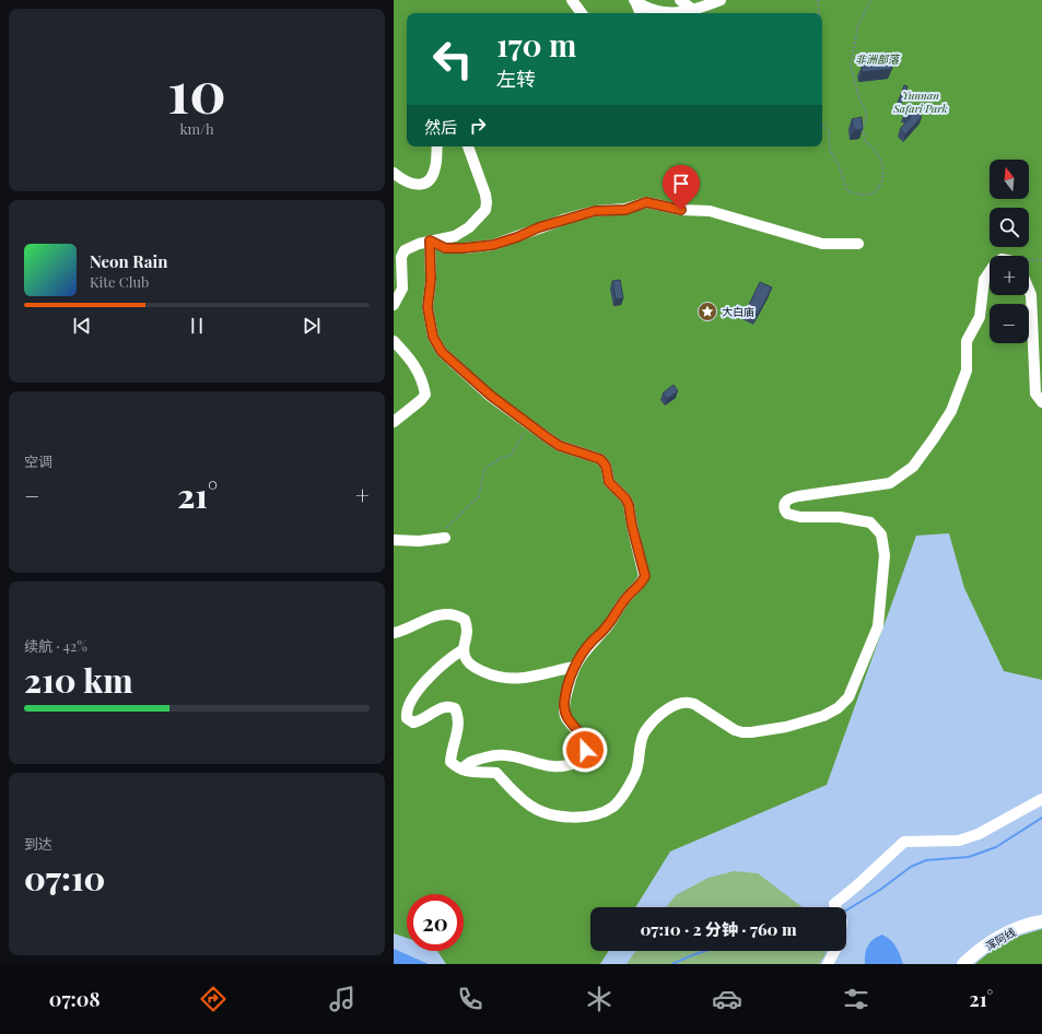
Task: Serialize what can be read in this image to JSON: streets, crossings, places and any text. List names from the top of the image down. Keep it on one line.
{"streets":{"main road":["浑阿线"]},"parks":["非洲部落","Yunnan Safari Park"],"places":{"place":["大白庙"]},"north":"top","page":{"tile":[["10","km/h"],"空调",["续航 · 42%","210 km"],["到达","07:10"]],"turn":["170 m","左转"],"then":"然后","map_buttons":["+","−"],"song":["Neon Rain","Kite Club"],"heat":["−","21°","+"],"limit":"20","trip":"07:10 · 2 分钟 · 760 m","tabs":["07:08","21°"]}}
